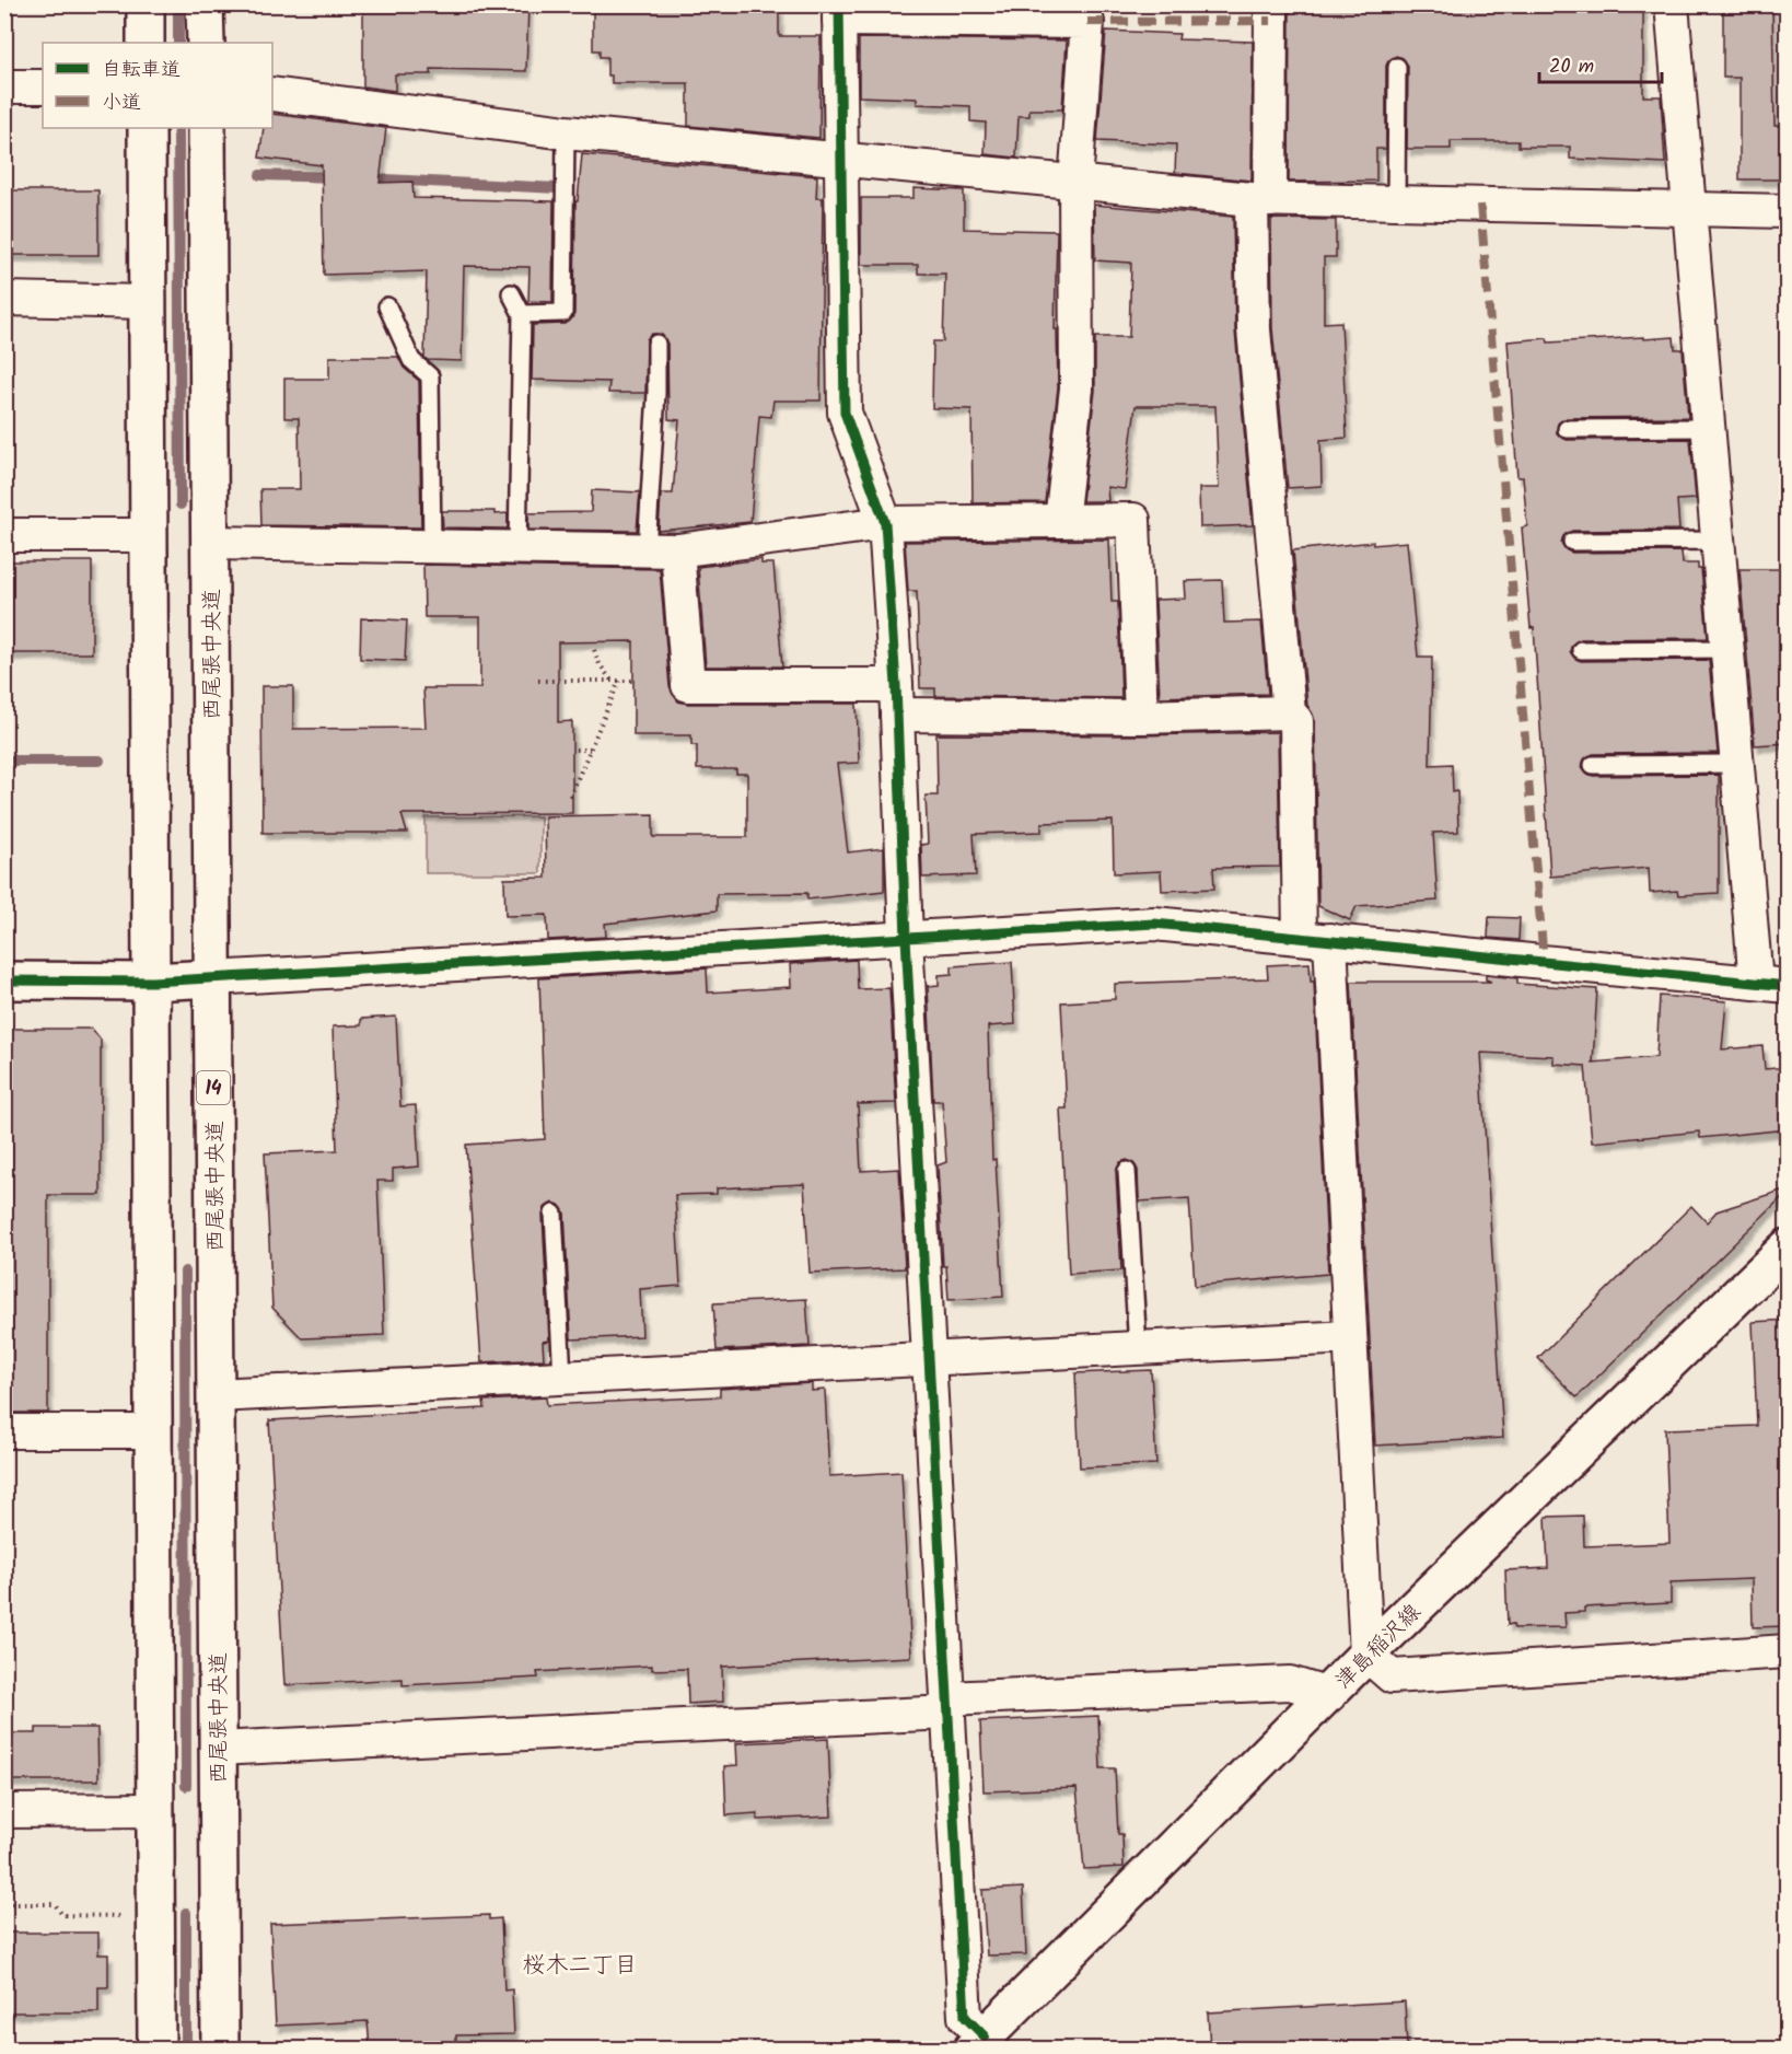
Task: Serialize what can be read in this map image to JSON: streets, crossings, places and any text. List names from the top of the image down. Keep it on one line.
{"streets":{"main road":["西尾張中央道","14","津島稲沢線"]},"districts":["桜木二丁目"],"legend":["自転車道","小道"],"scale_bar":"20 m"}
